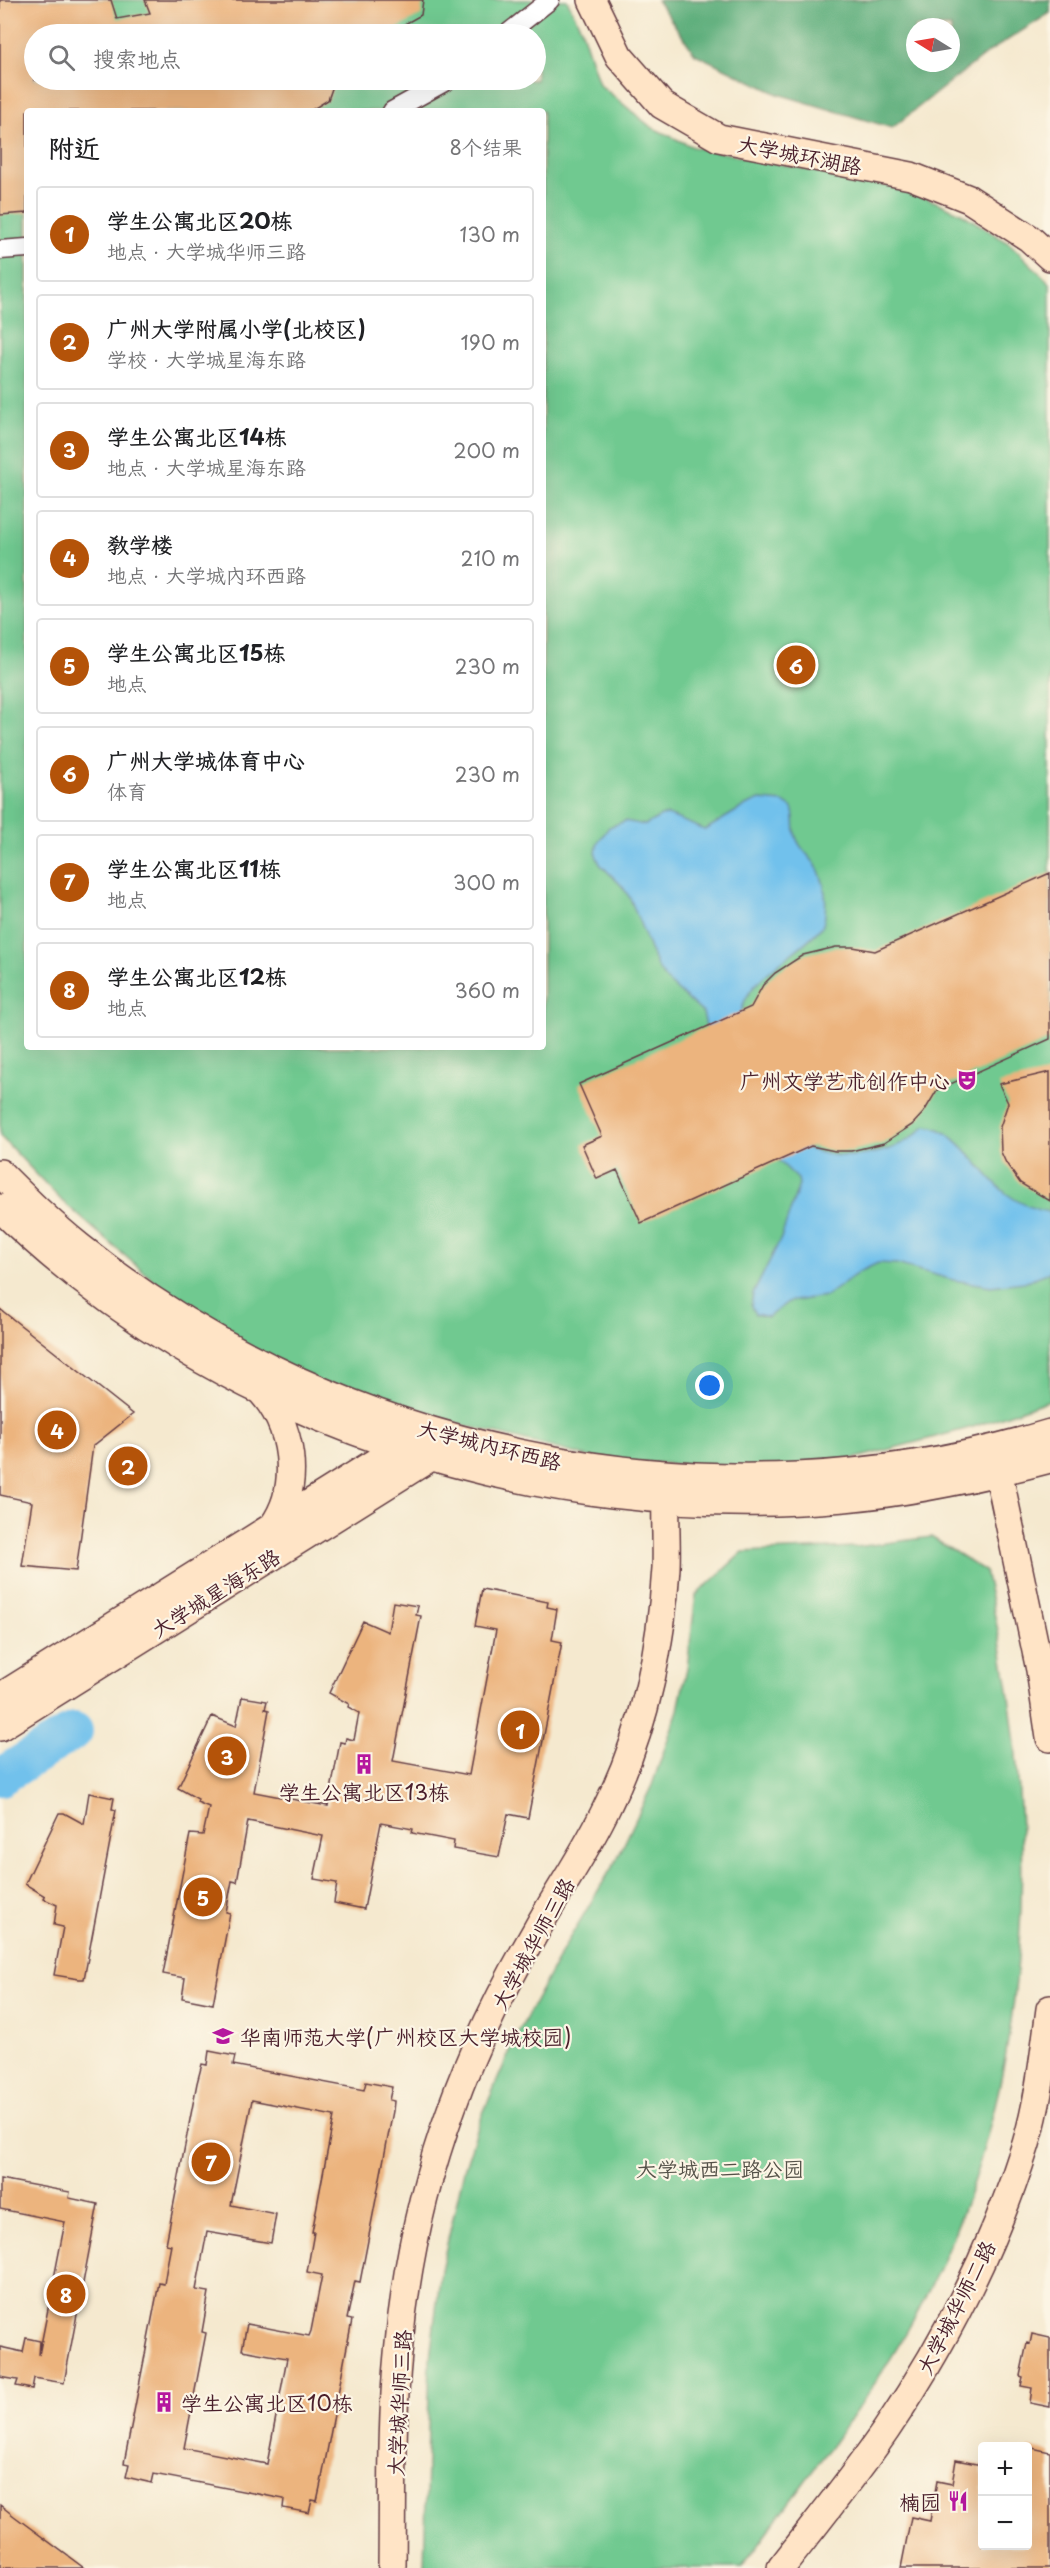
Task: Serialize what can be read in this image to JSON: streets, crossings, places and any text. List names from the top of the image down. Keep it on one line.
{"streets":{"main road":["大学城环湖路","大学城内环西路","大学城星海东路","大学城华师三路","大学城华师二路"]},"crossings":[["大学城内环西路","大学城星海东路"],["大学城内环西路","大学城华师三路"]],"parks":["大学城西二路公园"],"places":{"theatre":["广州文学艺术创作中心"],"building":["学生公寓北区13栋","学生公寓北区10栋"],"school or university":["华南师范大学(广州校区大学城校园)"],"restaurant":["楠园"]},"north":"left","page":{"search":"搜索地点","heading":["附近","8个结果"],"list":[{"mark":"1","name":"学生公寓北区20栋","note":"地点 · 大学城华师三路","value":"130 m"},{"mark":"2","name":"广州大学附属小学(北校区)","note":"学校 · 大学城星海东路","value":"190 m"},{"mark":"3","name":"学生公寓北区14栋","note":"地点 · 大学城星海东路","value":"200 m"},{"mark":"4","name":"教学楼","note":"地点 · 大学城内环西路","value":"210 m"},{"mark":"5","name":"学生公寓北区15栋","note":"地点","value":"230 m"},{"mark":"6","name":"广州大学城体育中心","note":"体育","value":"230 m"},{"mark":"7","name":"学生公寓北区11栋","note":"地点","value":"300 m"},{"mark":"8","name":"学生公寓北区12栋","note":"地点","value":"360 m"}],"pins":["6","4","2","1","3","5","7","8"],"map_buttons":["+","−"]}}
